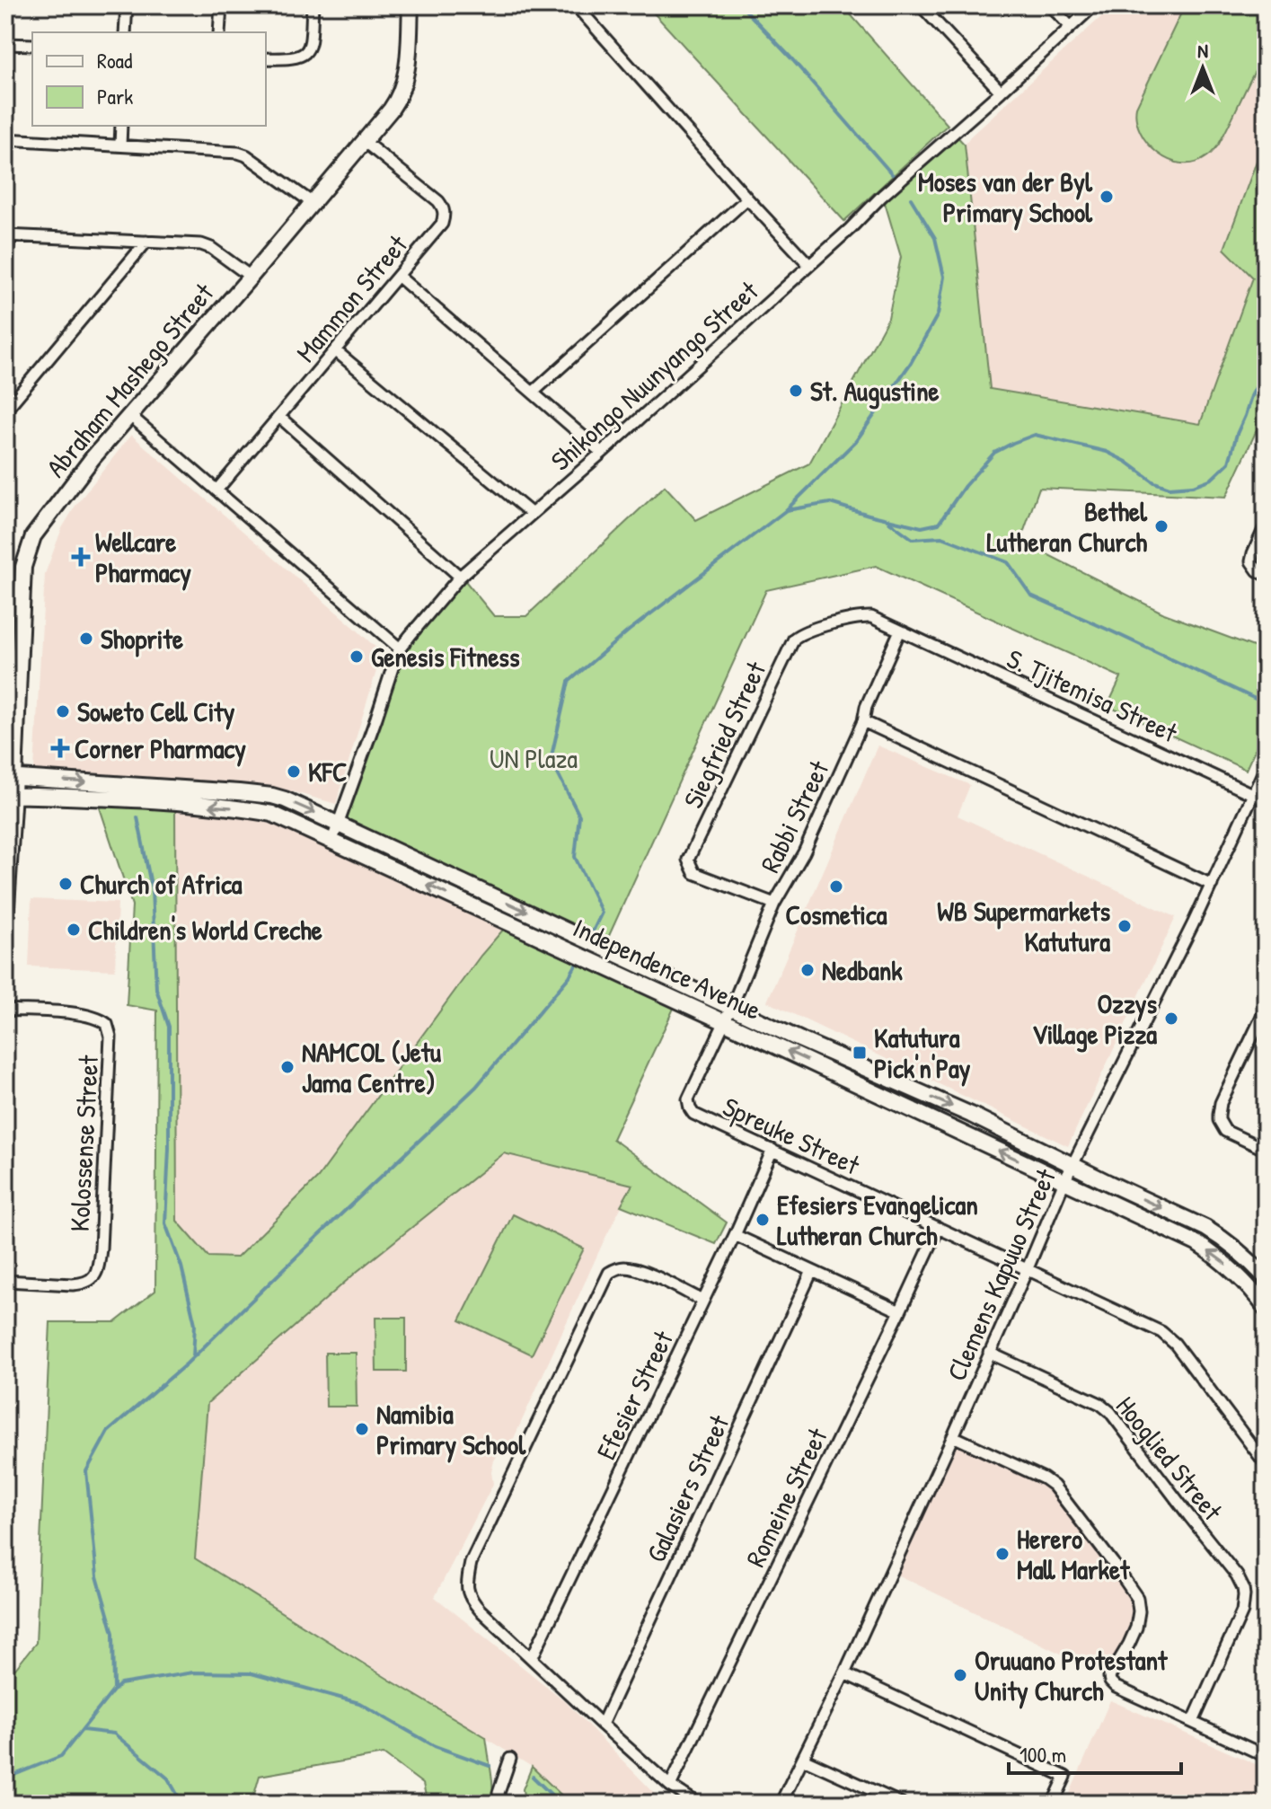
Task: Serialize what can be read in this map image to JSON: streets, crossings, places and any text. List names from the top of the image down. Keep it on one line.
{"streets":{"main road":["Abraham Mashego Street","Independence Avenue"],"street":["Mammon Street","Shikongo Nuunyango Street","S. Tjitemisa Street","Siegfried Street","Rabbi Street","Spreuke Street","Kolossense Street","Clemens Kapuuo Street","Efesier Street","Hooglied Street","Galasiers Street","Romeine Street"]},"crossings":[["Mammon Street","Abraham Mashego Street"],["Shikongo Nuunyango Street","Independence Avenue"],["Abraham Mashego Street","Independence Avenue"],["S. Tjitemisa Street","Siegfried Street"],["S. Tjitemisa Street","Rabbi Street"],["S. Tjitemisa Street","Clemens Kapuuo Street"],["Siegfried Street","Rabbi Street"],["Rabbi Street","Independence Avenue"],["Rabbi Street","Spreuke Street"],["Independence Avenue","Spreuke Street"],["Independence Avenue","Clemens Kapuuo Street"],["Spreuke Street","Clemens Kapuuo Street"],["Spreuke Street","Efesier Street"],["Spreuke Street","Romeine Street"],["Clemens Kapuuo Street","Hooglied Street"]],"parks":["UN Plaza"],"places":{"other":["Moses van der Byl Primary School","St. Augustine","Bethel Lutheran Church","Shoprite","Genesis Fitness","Soweto Cell City","KFC","Church of Africa","Cosmetica","WB Supermarkets Katutura","Children's World Creche","Nedbank","Ozzys Village Pizza","NAMCOL (Jetu Jama Centre)","Efesiers Evangelican Lutheran Church","Namibia Primary School","Herero Mall Market","Oruuano Protestant Unity Church"],"health":["Wellcare Pharmacy","Corner Pharmacy"],"transit":["Katutura Pick'n'Pay"]},"legend":["Road","Park"],"scale_bar":"100 m","north":"top"}
